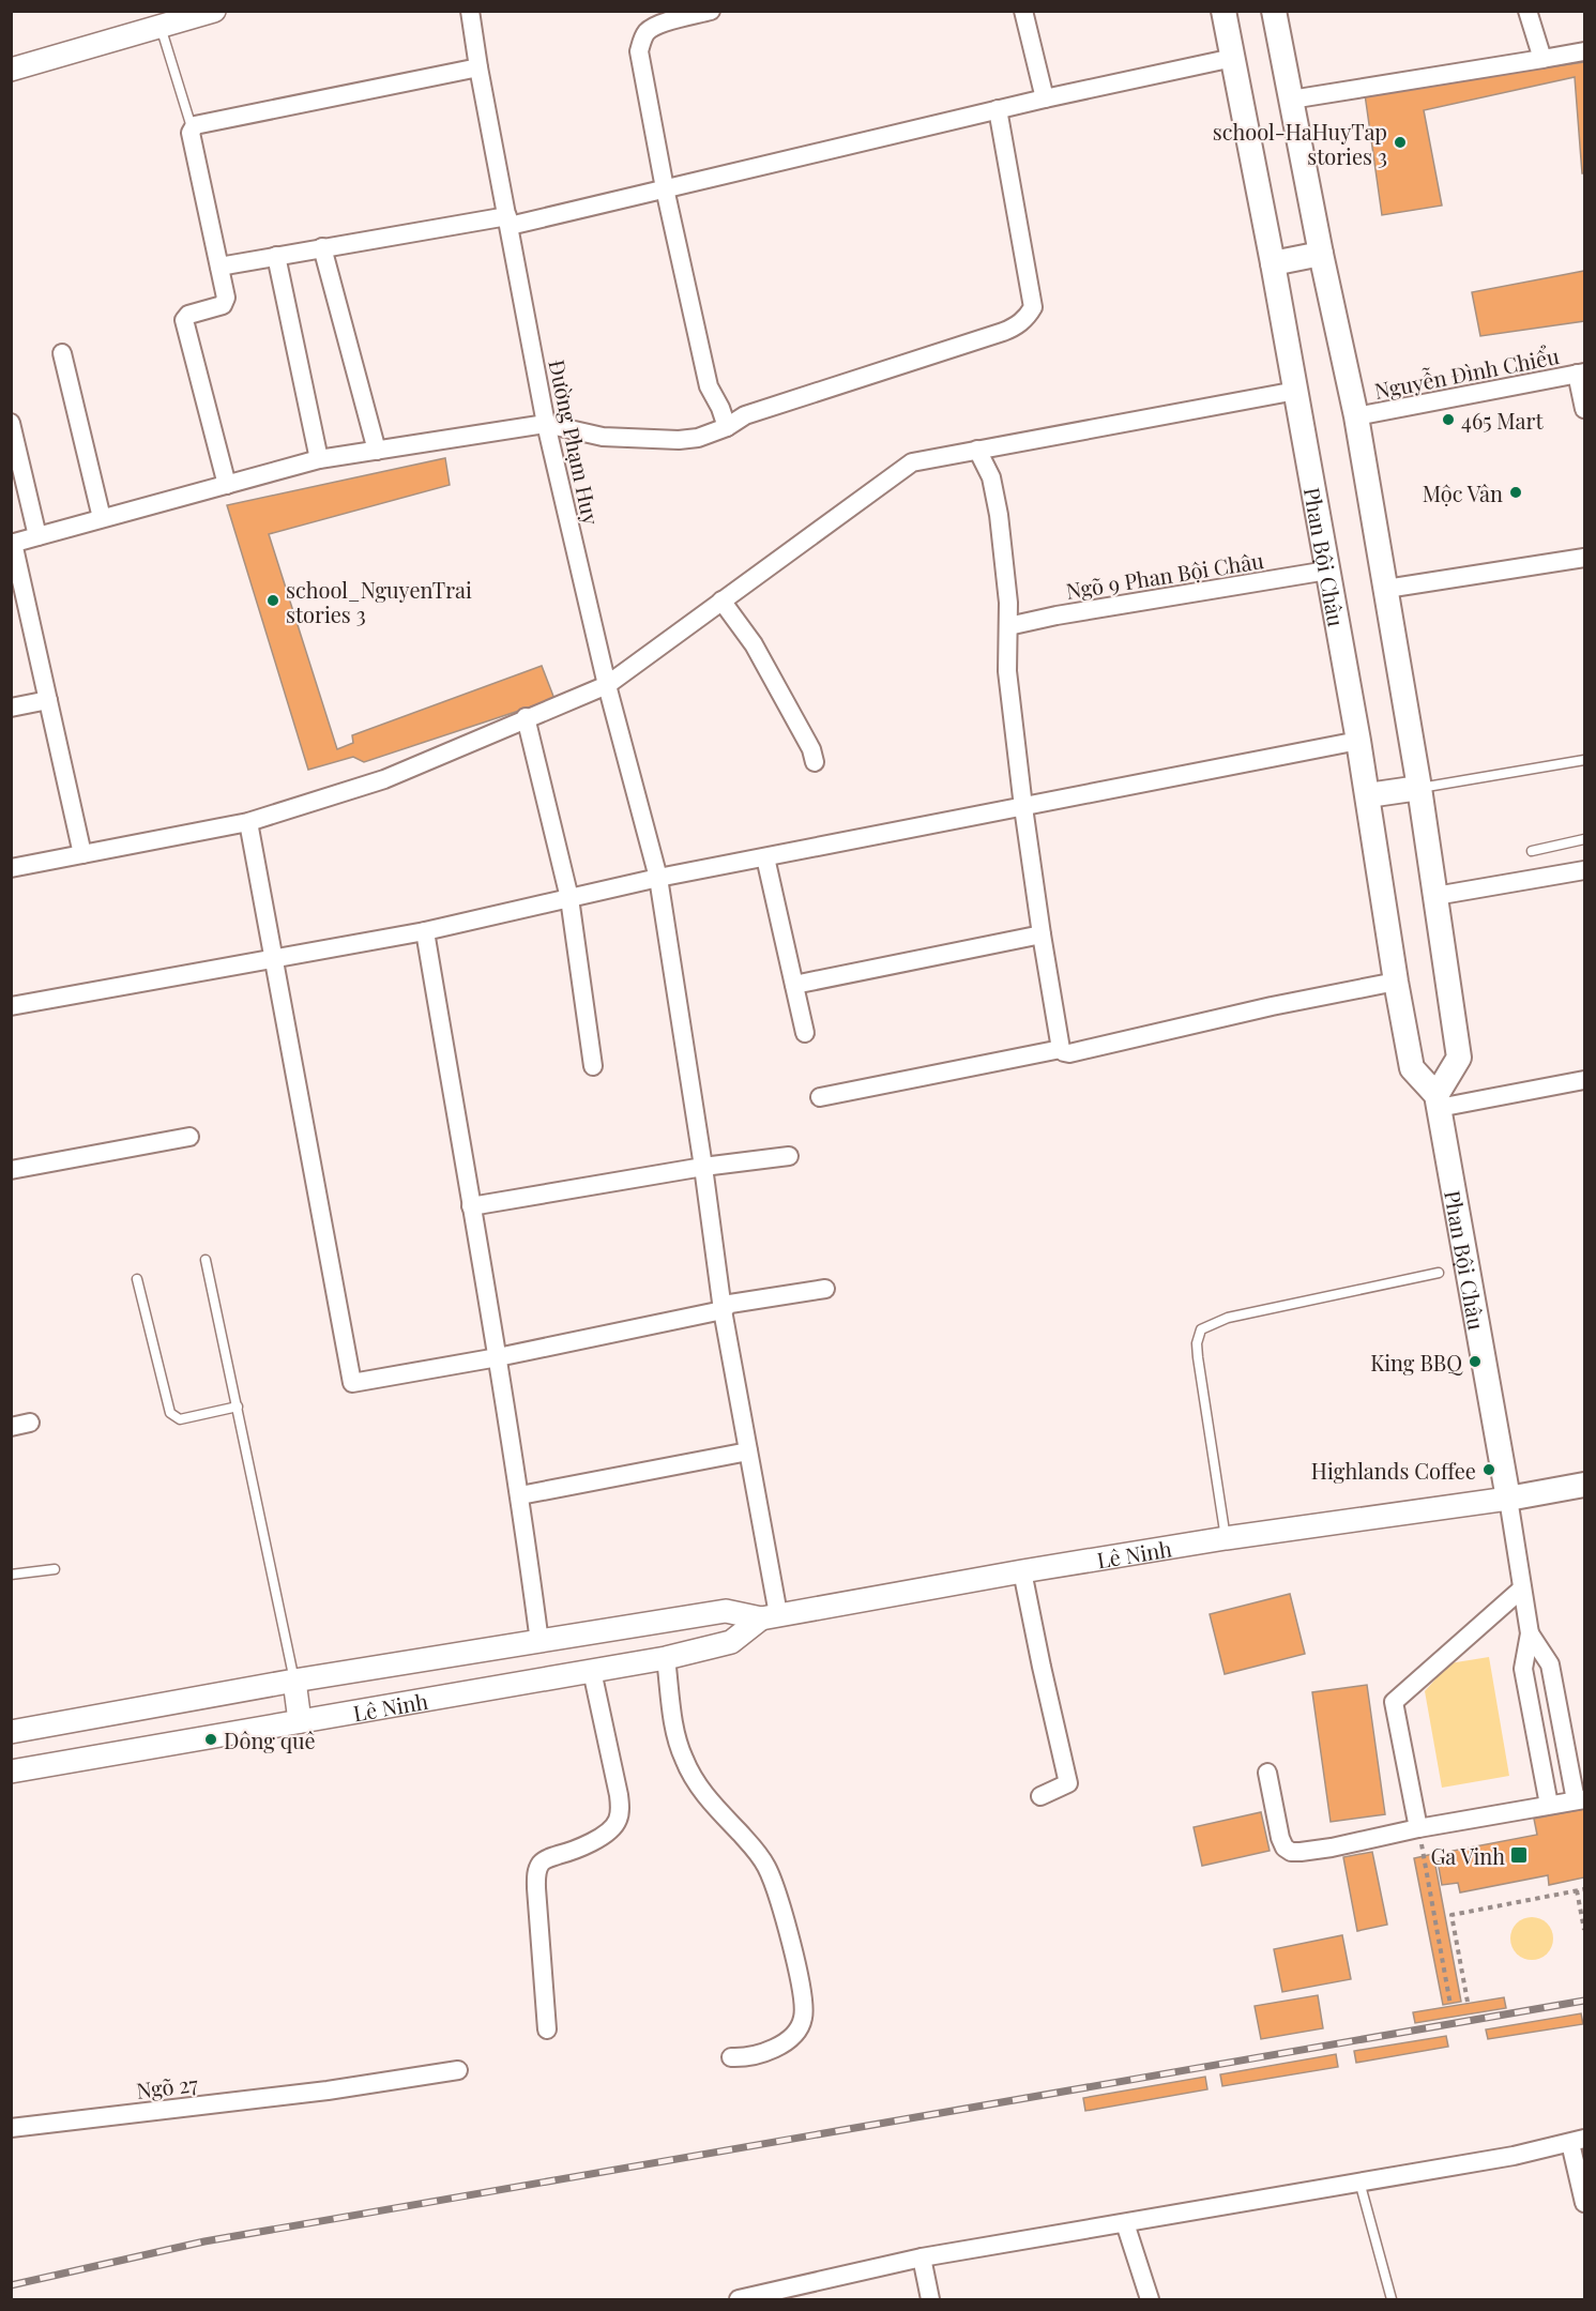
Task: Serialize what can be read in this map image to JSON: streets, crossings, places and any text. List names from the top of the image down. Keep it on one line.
{"streets":{"main road":["Phan Bội Châu"],"street":["Nguyễn Đình Chiểu","Đường Phạm Huy","Ngõ 9 Phan Bội Châu","Lê Ninh","Ngõ 27"]},"crossings":[["Đường Phạm Huy","Lê Ninh"],["Phan Bội Châu","Ngõ 9 Phan Bội Châu"],["Phan Bội Châu","Lê Ninh"]],"places":{"other":["school-HaHuyTap stories 3","465 Mart","Mộc Vân","school_NguyenTrai stories 3","King BBQ","Highlands Coffee","Dông quê"],"transit":["Ga Vinh"]}}
